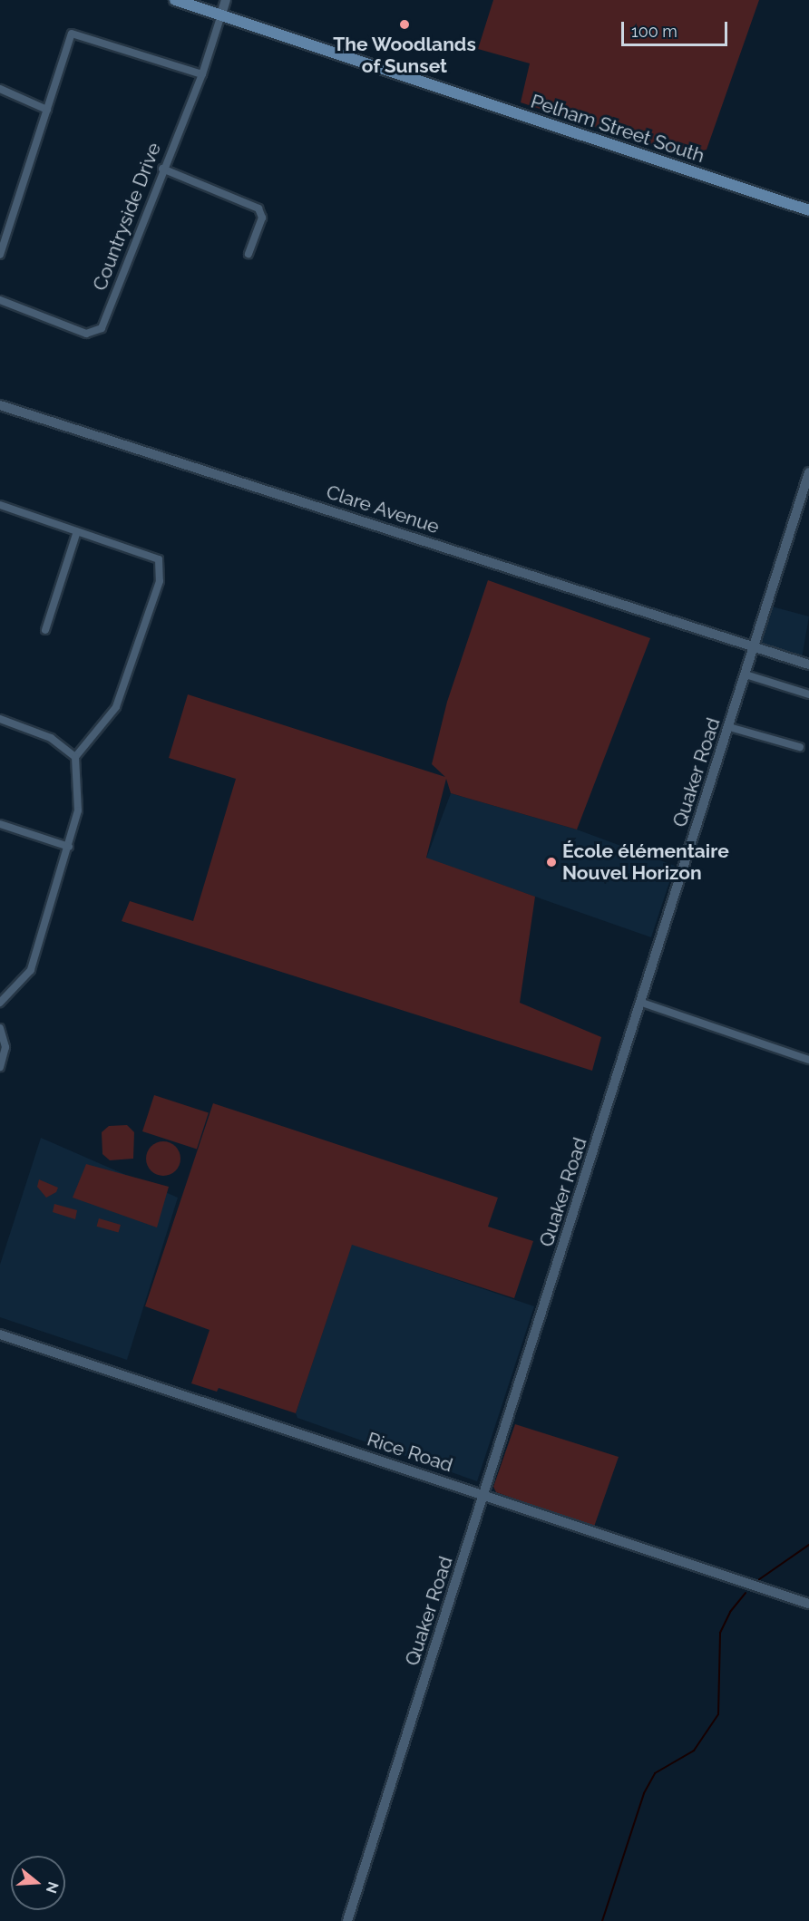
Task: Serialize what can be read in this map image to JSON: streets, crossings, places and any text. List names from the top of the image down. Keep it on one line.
{"streets":{"main road":["Pelham Street South"],"street":["Countryside Drive","Clare Avenue","Quaker Road","Rice Road"]},"crossings":[["Pelham Street South","Countryside Drive"],["Clare Avenue","Quaker Road"],["Quaker Road","Rice Road"]],"places":["The Woodlands of Sunset","École élémentaire Nouvel Horizon"],"scale_bar":"100 m","north":"right"}
